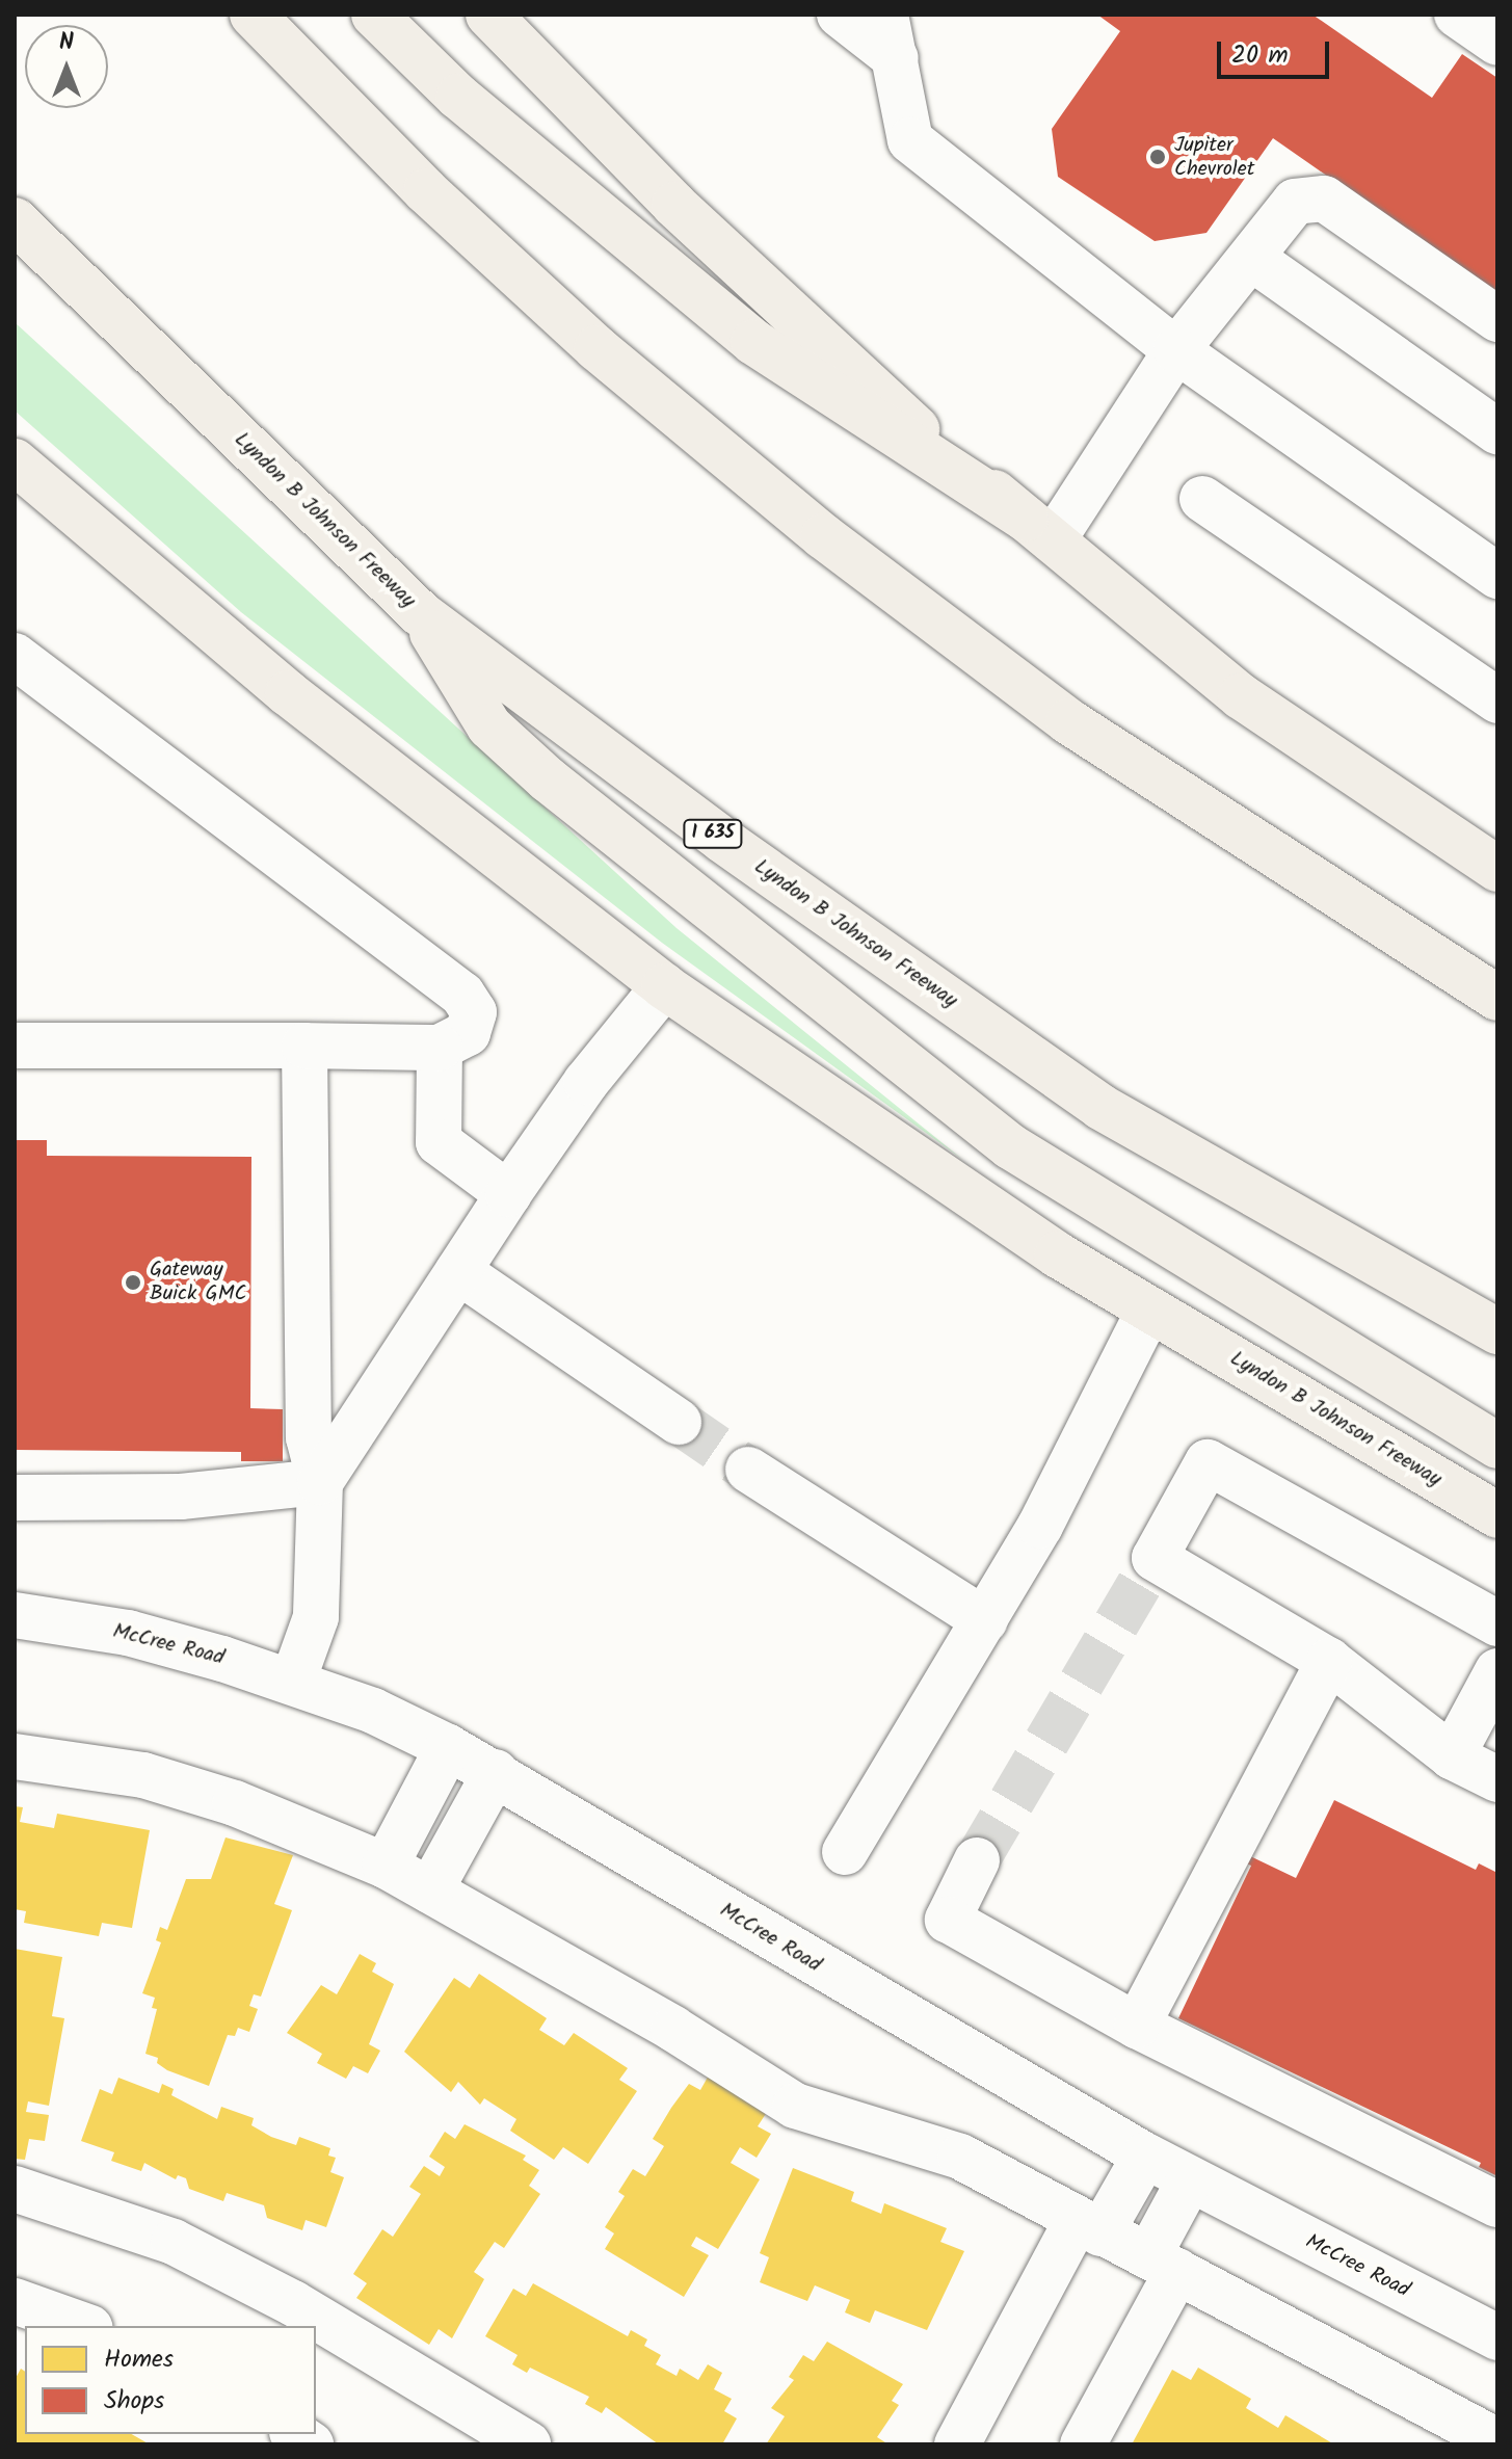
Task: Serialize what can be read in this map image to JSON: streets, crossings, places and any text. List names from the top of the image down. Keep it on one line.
{"streets":{"main road":["Lyndon B Johnson Freeway","I 635"],"street":["McCree Road"]},"places":["Jupiter Chevrolet","Gateway Buick GMC"],"legend":["Homes","Shops"],"scale_bar":"20 m","north":"top"}
